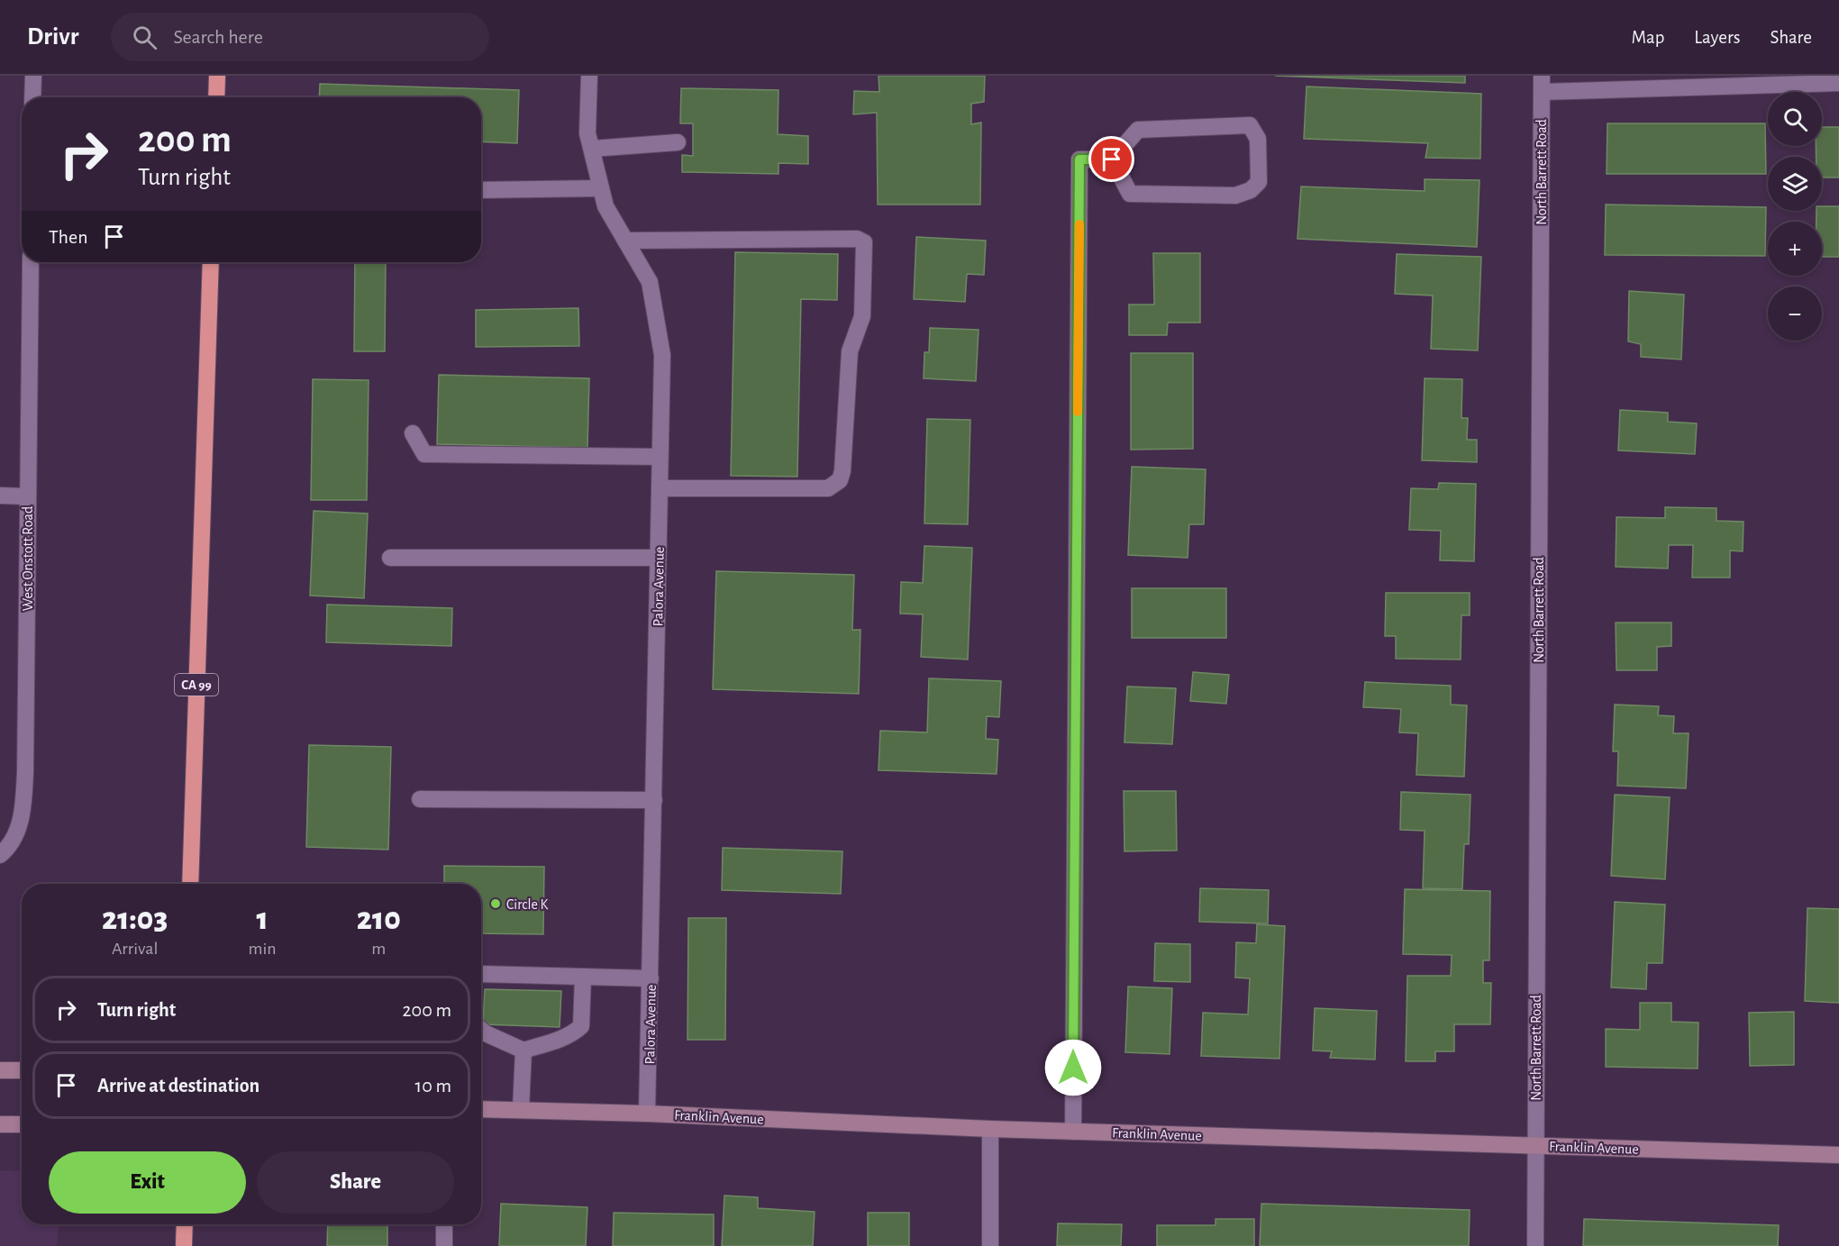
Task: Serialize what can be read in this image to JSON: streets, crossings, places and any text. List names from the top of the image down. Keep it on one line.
{"streets":{"highway":["CA 99"],"street":["North Barrett Road","West Onstott Road","Palora Avenue","Franklin Avenue"]},"crossings":[["North Barrett Road","Franklin Avenue"],["Palora Avenue","Franklin Avenue"]],"places":["Circle K"],"page":{"header":"Drivr","search":"Search here","nav":["Map","Layers","Share"],"map_buttons":["+","−"],"turn":["200 m","Turn right"],"then":"Then","eta":["21:03","Arrival","1","min","210","m"],"list":[{"name":"Turn right","value":"200 m"},{"name":"Arrive at destination","value":"10 m"}],"buttons":["Exit","Share"]}}
